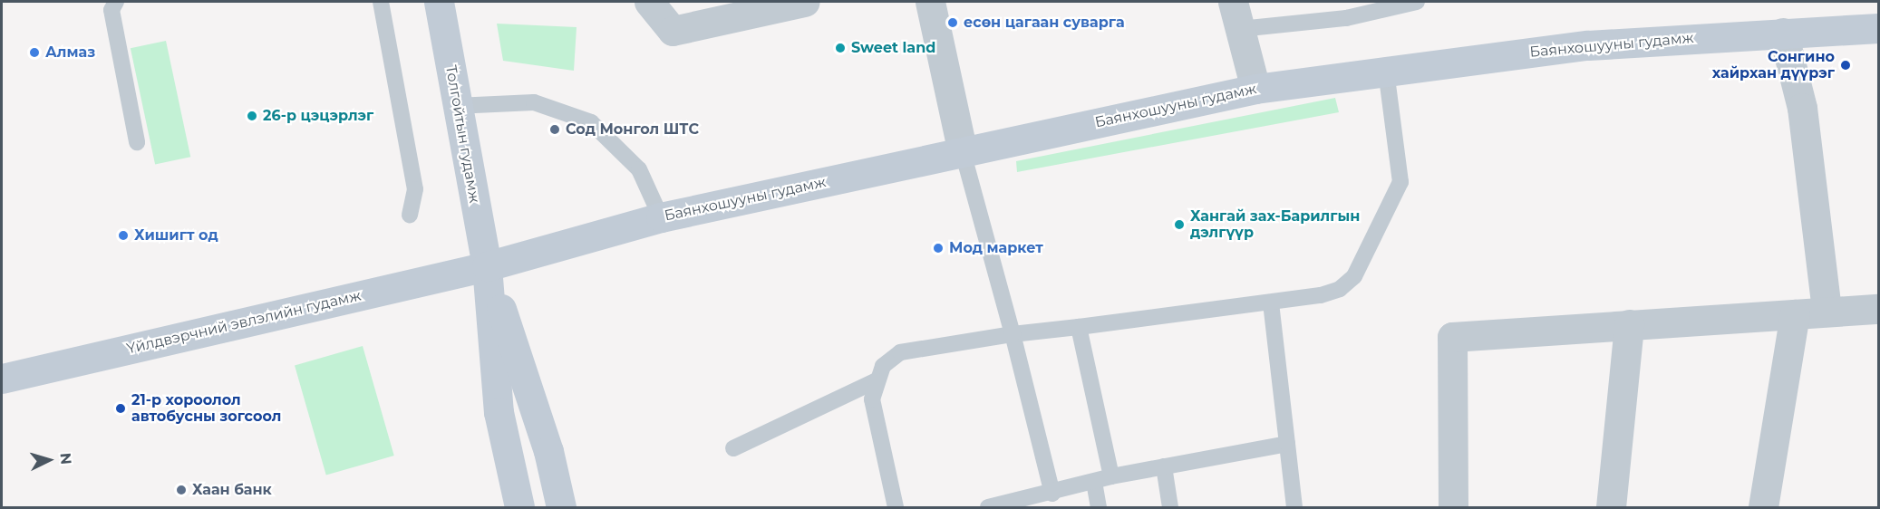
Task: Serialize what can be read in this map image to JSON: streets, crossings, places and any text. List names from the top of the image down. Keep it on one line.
{"streets":{"main road":["Баянхошууны гудамж","Толгойтын гудамж","Үйлдвэрчний эвлэлийн гудамж"]},"crossings":[["Баянхошууны гудамж","Толгойтын гудамж"],["Баянхошууны гудамж","Үйлдвэрчний эвлэлийн гудамж"],["Толгойтын гудамж","Үйлдвэрчний эвлэлийн гудамж"]],"places":["есөн цагаан суварга","Sweet land","Алмаз","Сонгино хайрхан дүүрэг","26-р цэцэрлэг","Сод Монгол ШТС","Хангай зах-Барилгын дэлгүүр","Хишигт од","Мод маркет","21-р хороолол автобусны зогсоол","Хаан банк"],"north":"right"}
